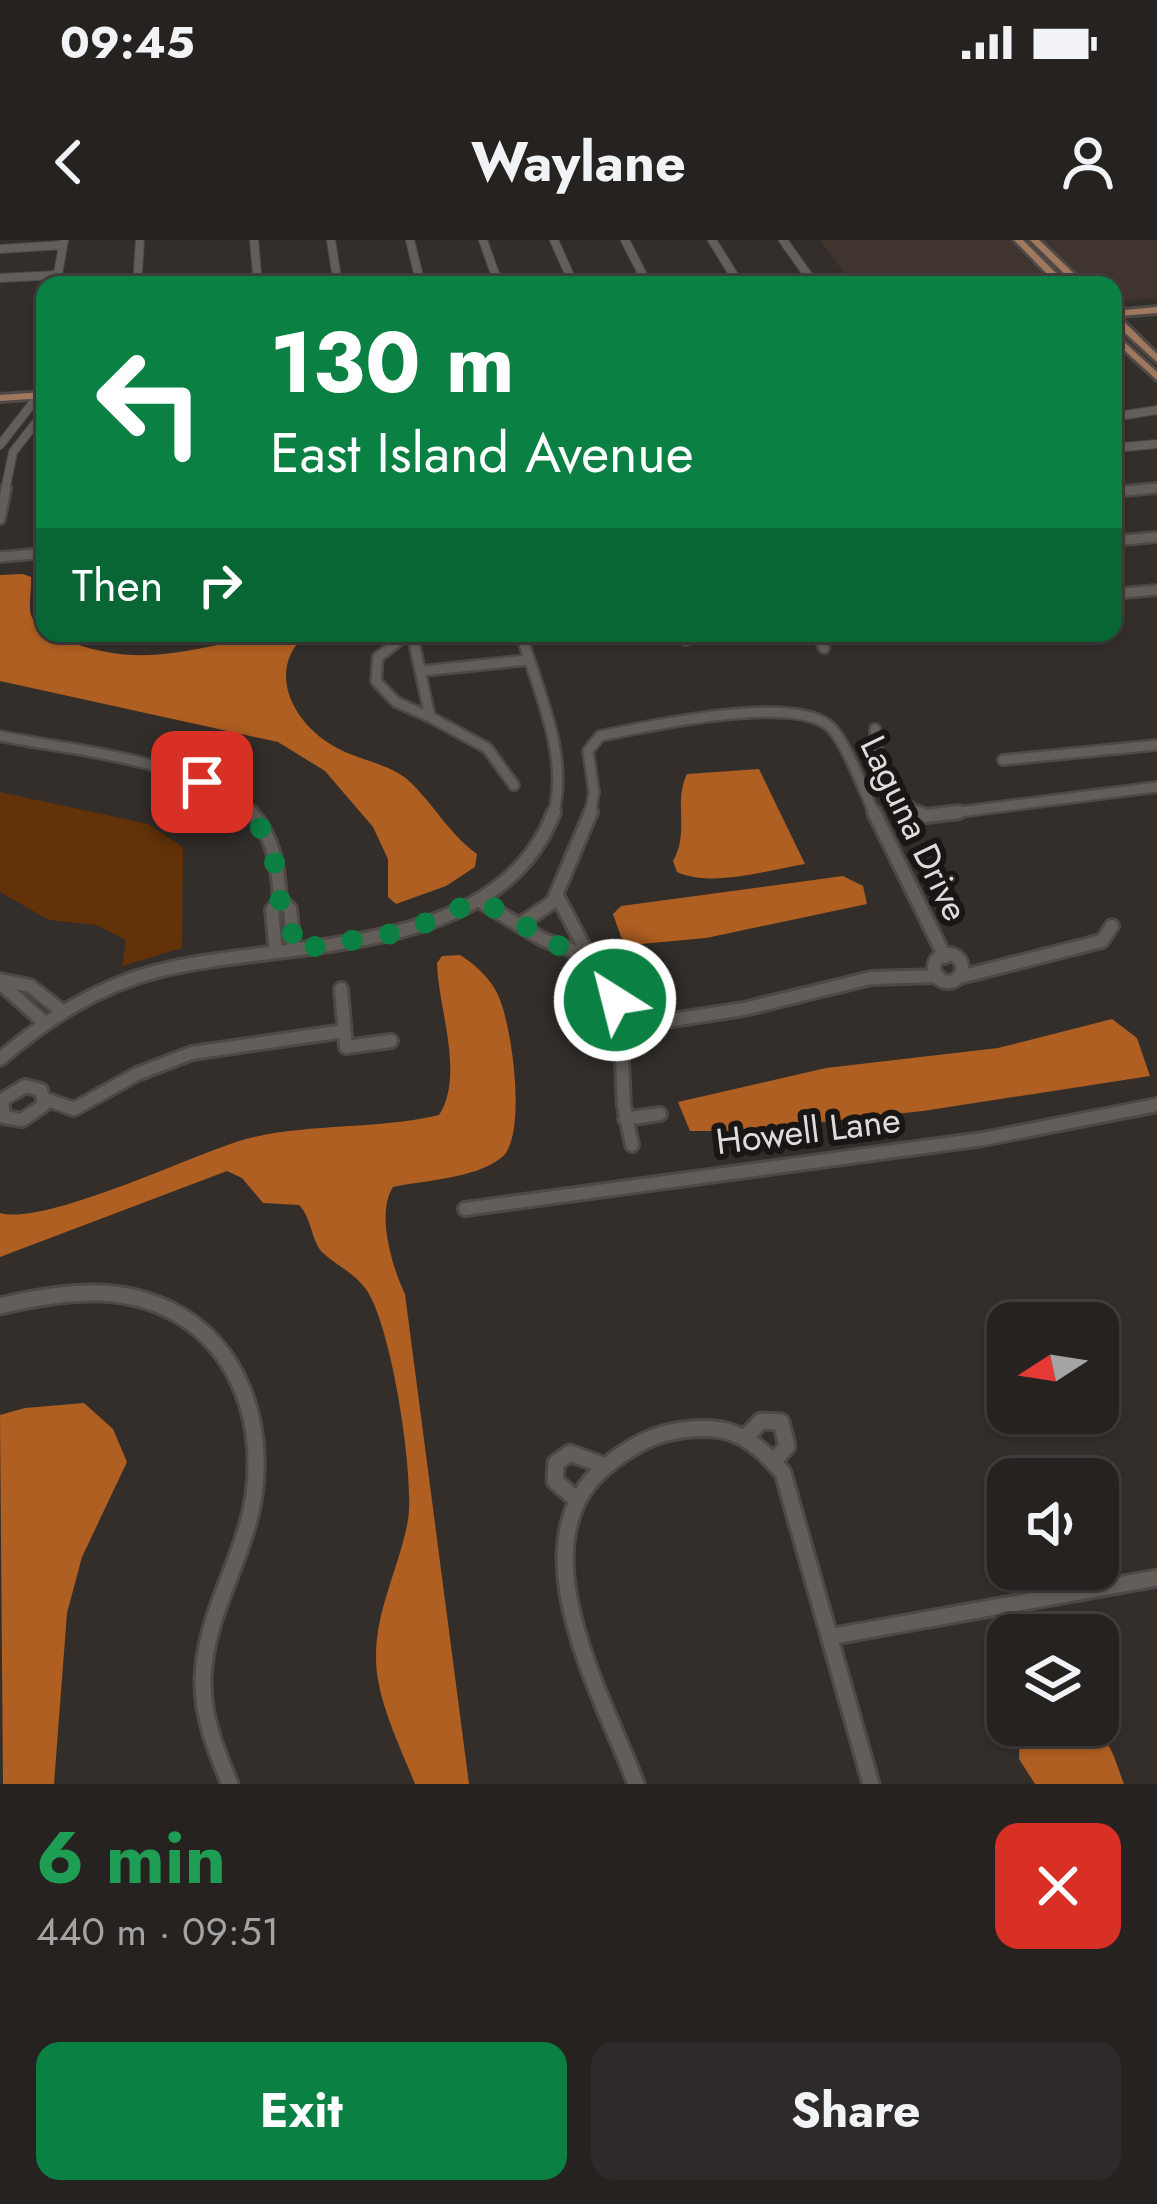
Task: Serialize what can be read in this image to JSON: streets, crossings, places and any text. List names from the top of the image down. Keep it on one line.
{"streets":{"street":["Laguna Drive","Howell Lane"]},"north":"left","page":{"status":"09:45","header":"Waylane","turn":["130 m","East Island Avenue"],"then":"Then","heading":["6 min","440 m · 09:51"],"buttons":["Exit","Share"]}}
